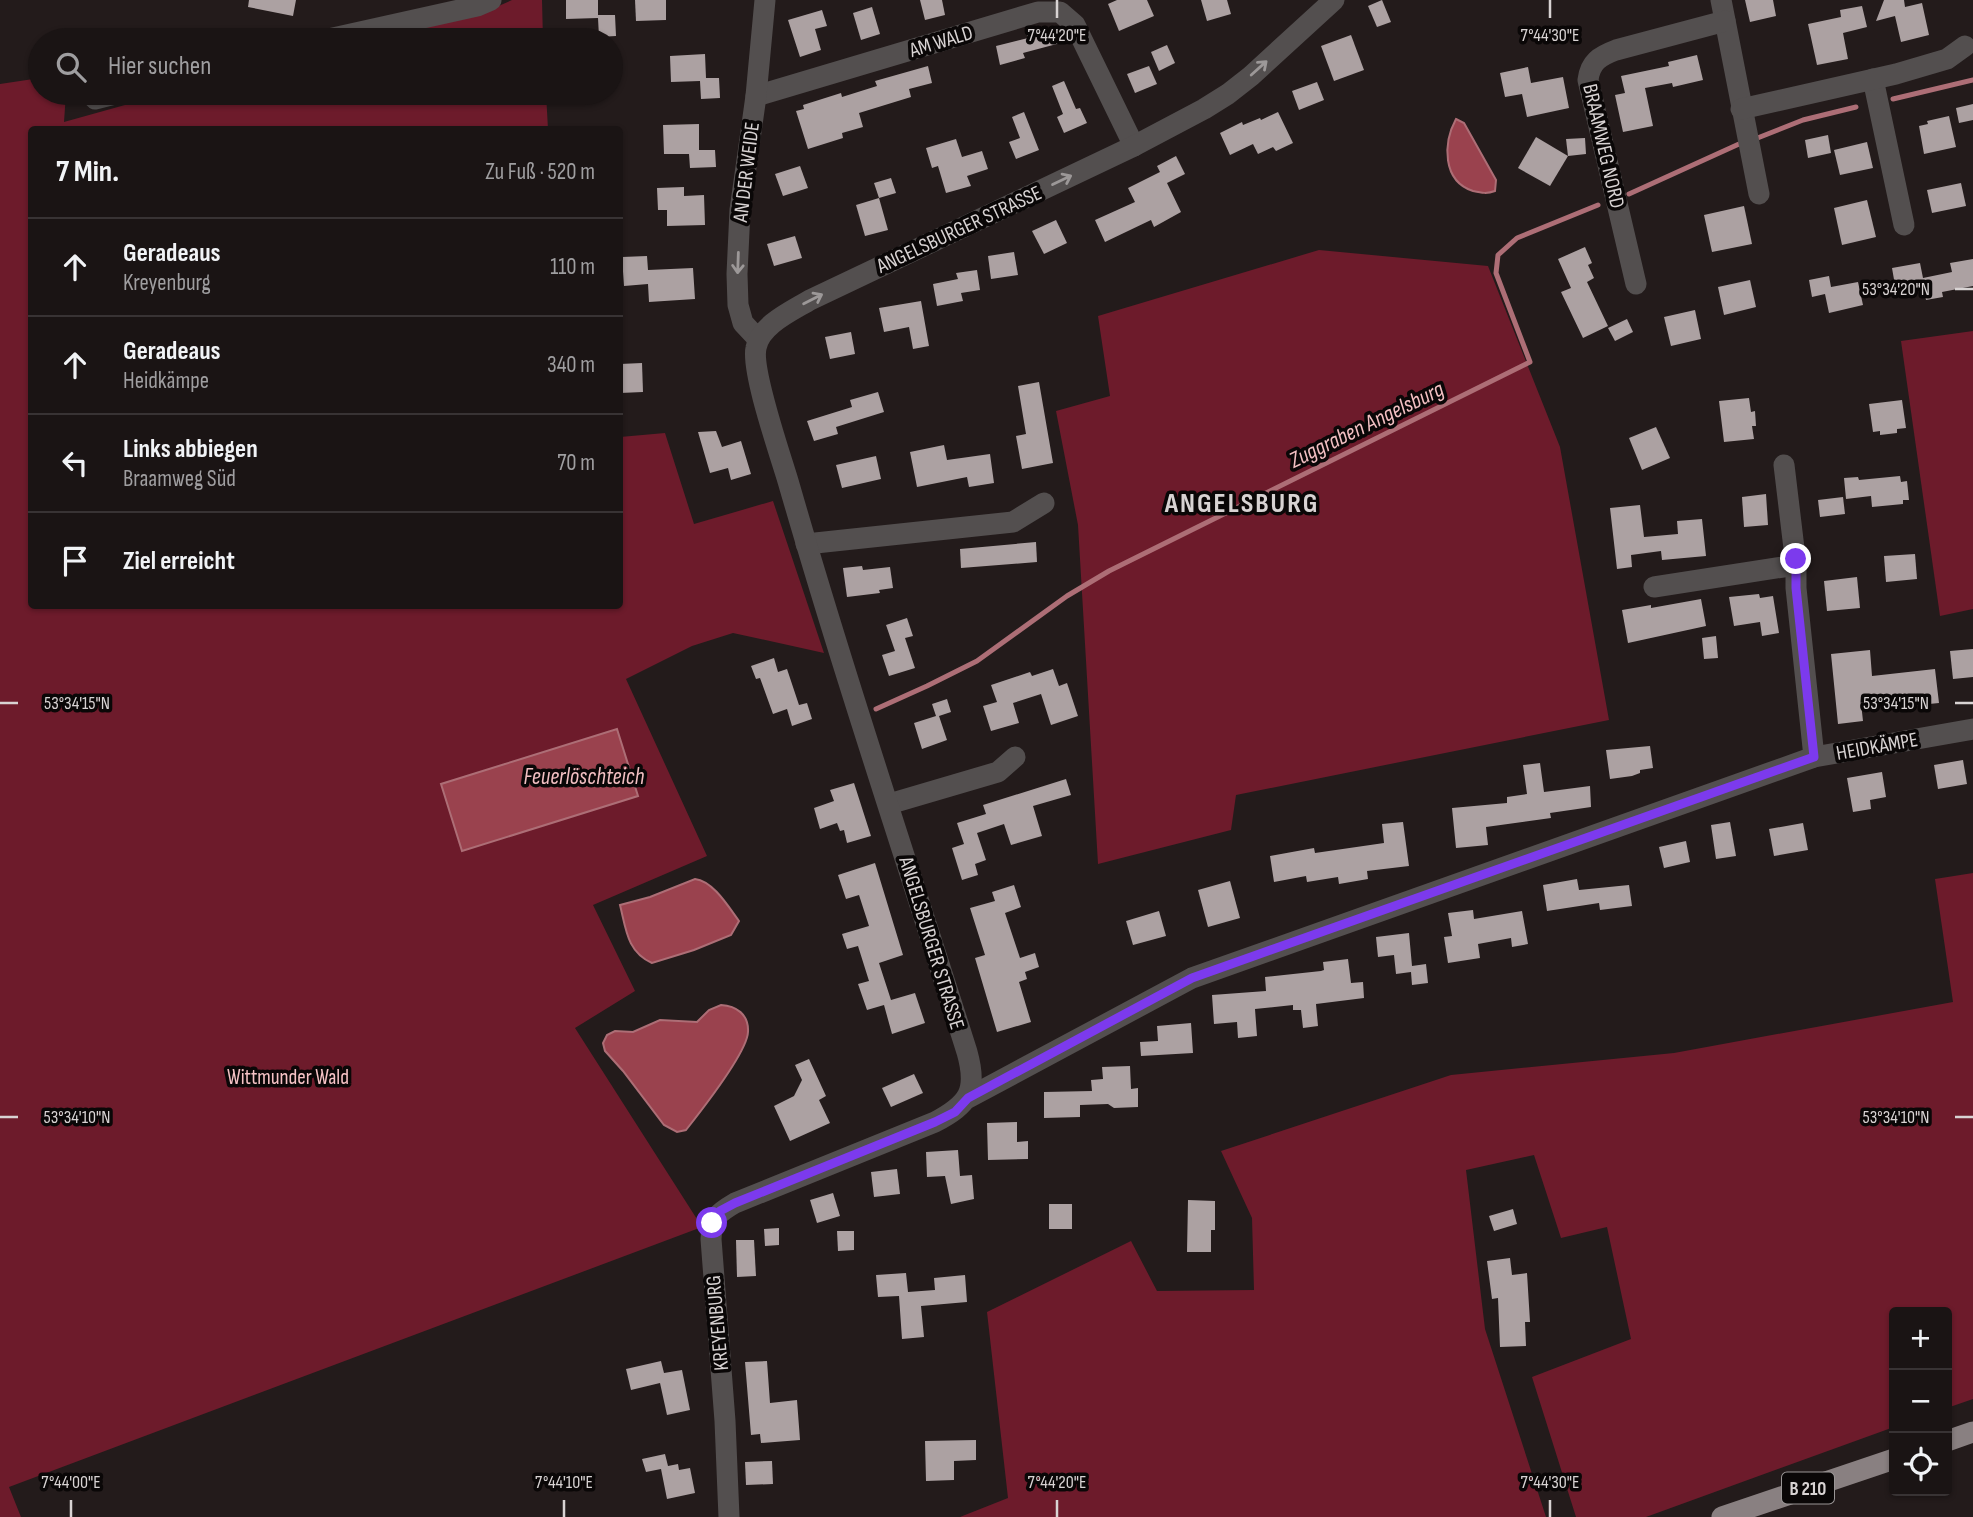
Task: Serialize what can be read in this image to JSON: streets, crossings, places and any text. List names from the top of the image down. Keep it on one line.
{"streets":{"main road":["B 210"],"street":["AM WALD","BRAAMWEG NORD","AN DER WEIDE","ANGELSBURGER STRASSE","HEIDKÄMPE","KREYENBURG"]},"crossings":[["AM WALD","AN DER WEIDE"],["AM WALD","ANGELSBURGER STRASSE"],["AN DER WEIDE","ANGELSBURGER STRASSE"],["ANGELSBURGER STRASSE","HEIDKÄMPE"],["ANGELSBURGER STRASSE","KREYENBURG"],["HEIDKÄMPE","KREYENBURG"]],"one_way":["AN DER WEIDE","ANGELSBURGER STRASSE"],"districts":["ANGELSBURG"],"water":["Zuggraben Angelsburg","Feuerlöschteich"],"parks":["Wittmunder Wald"],"page":{"search":"Hier suchen","heading":["7 Min.","Zu Fuß · 520 m"],"list":[["Geradeaus","Kreyenburg","110 m"],["Geradeaus","Heidkämpe","340 m"],["Links abbiegen","Braamweg Süd","70 m"],"Ziel erreicht"],"map_buttons":["+","−"]},"coordinates":["7°44'20\"E","7°44'30\"E","53°34'20\"N","53°34'15\"N","53°34'10\"N","7°44'00\"E","7°44'10\"E"]}
